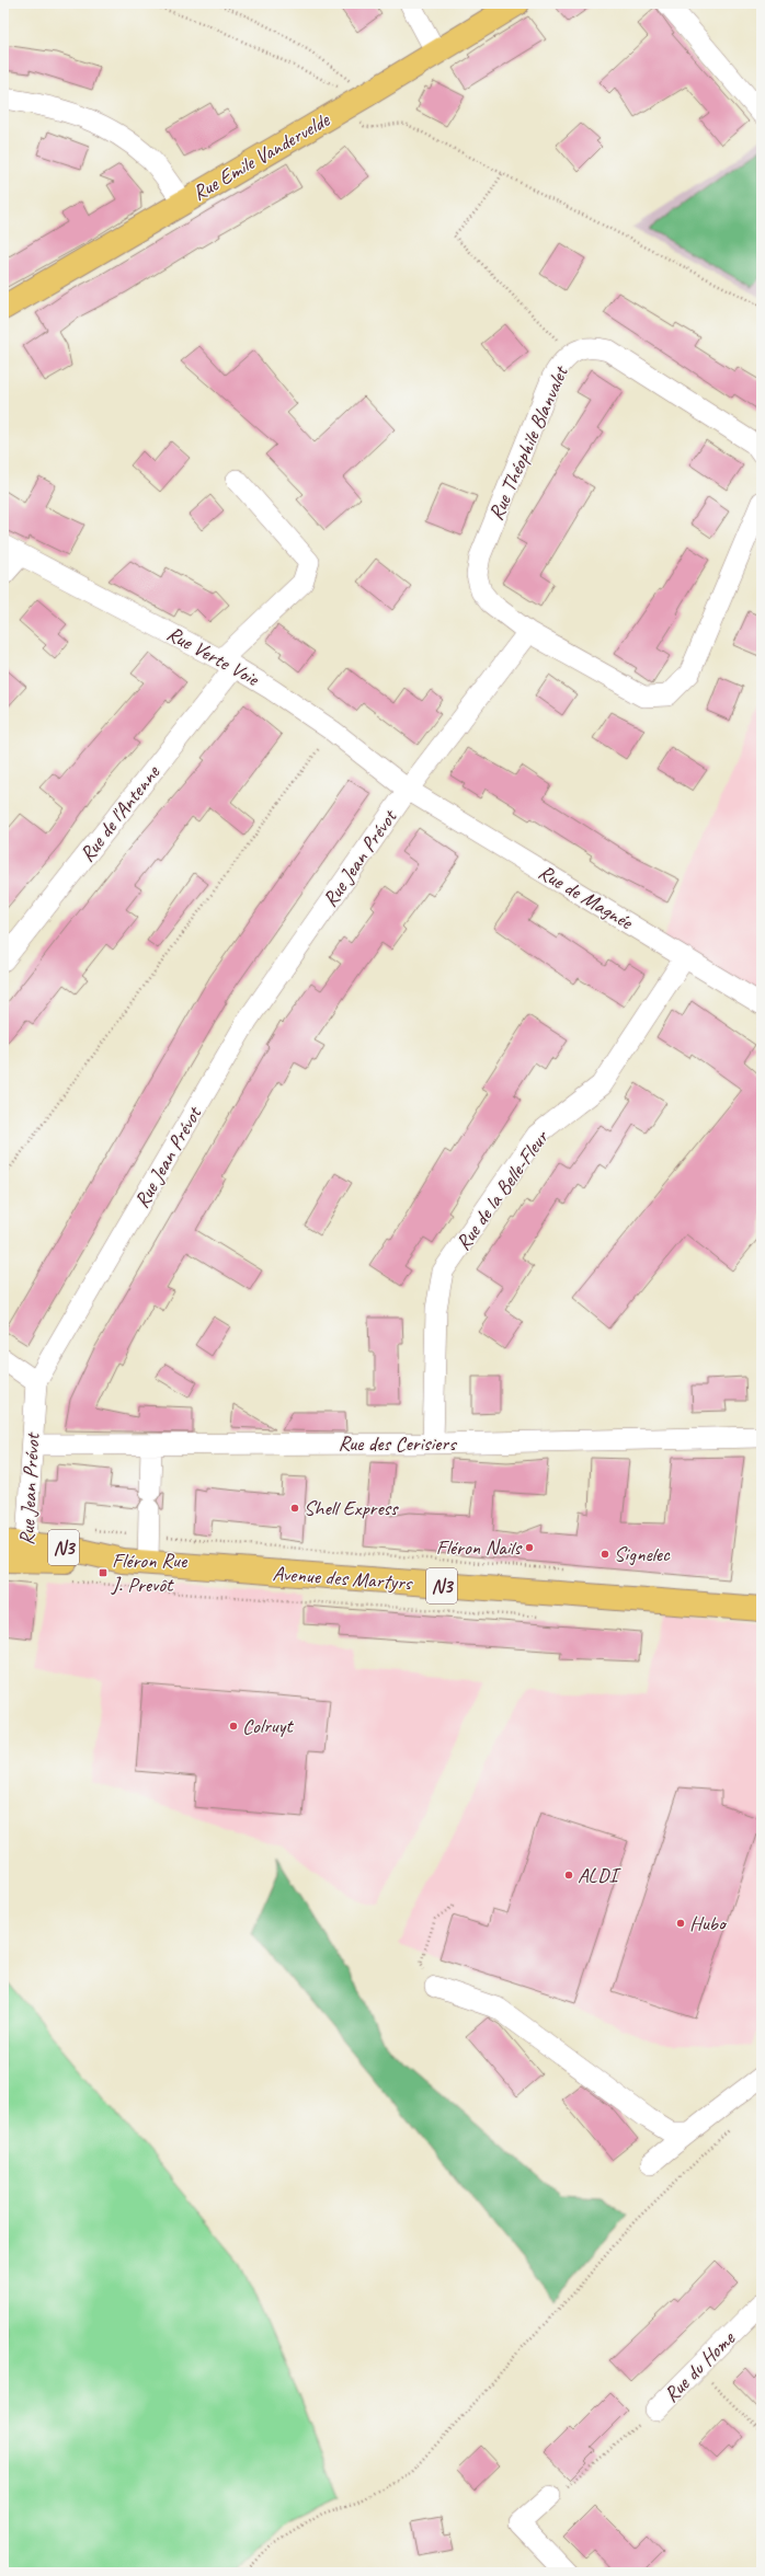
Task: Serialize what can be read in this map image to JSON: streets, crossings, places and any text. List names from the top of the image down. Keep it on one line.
{"streets":{"main road":["Rue Emile Vandervelde","N3","Avenue des Martyrs"],"street":["Rue Théophile Blanvalet","Rue Verte Voie","Rue de l'Antenne","Rue Jean Prévot","Rue de Magnée","Rue de la Belle-Fleur","Rue des Cerisiers","Rue du Home"]},"crossings":[["Rue Verte Voie","Rue de l'Antenne"],["Rue Verte Voie","Rue Jean Prévot"],["Rue Verte Voie","Rue de Magnée"],["Rue Jean Prévot","Rue de Magnée"],["Rue Jean Prévot","Rue des Cerisiers"],["Rue Jean Prévot","Avenue des Martyrs"],["Rue de Magnée","Rue de la Belle-Fleur"],["Rue de la Belle-Fleur","Rue des Cerisiers"]],"places":{"other":["Shell Express","Fléron Nails","Signelec","Colruyt","ALDI","Hubo"],"transit":["Fléron Rue J. Prevôt"]}}
